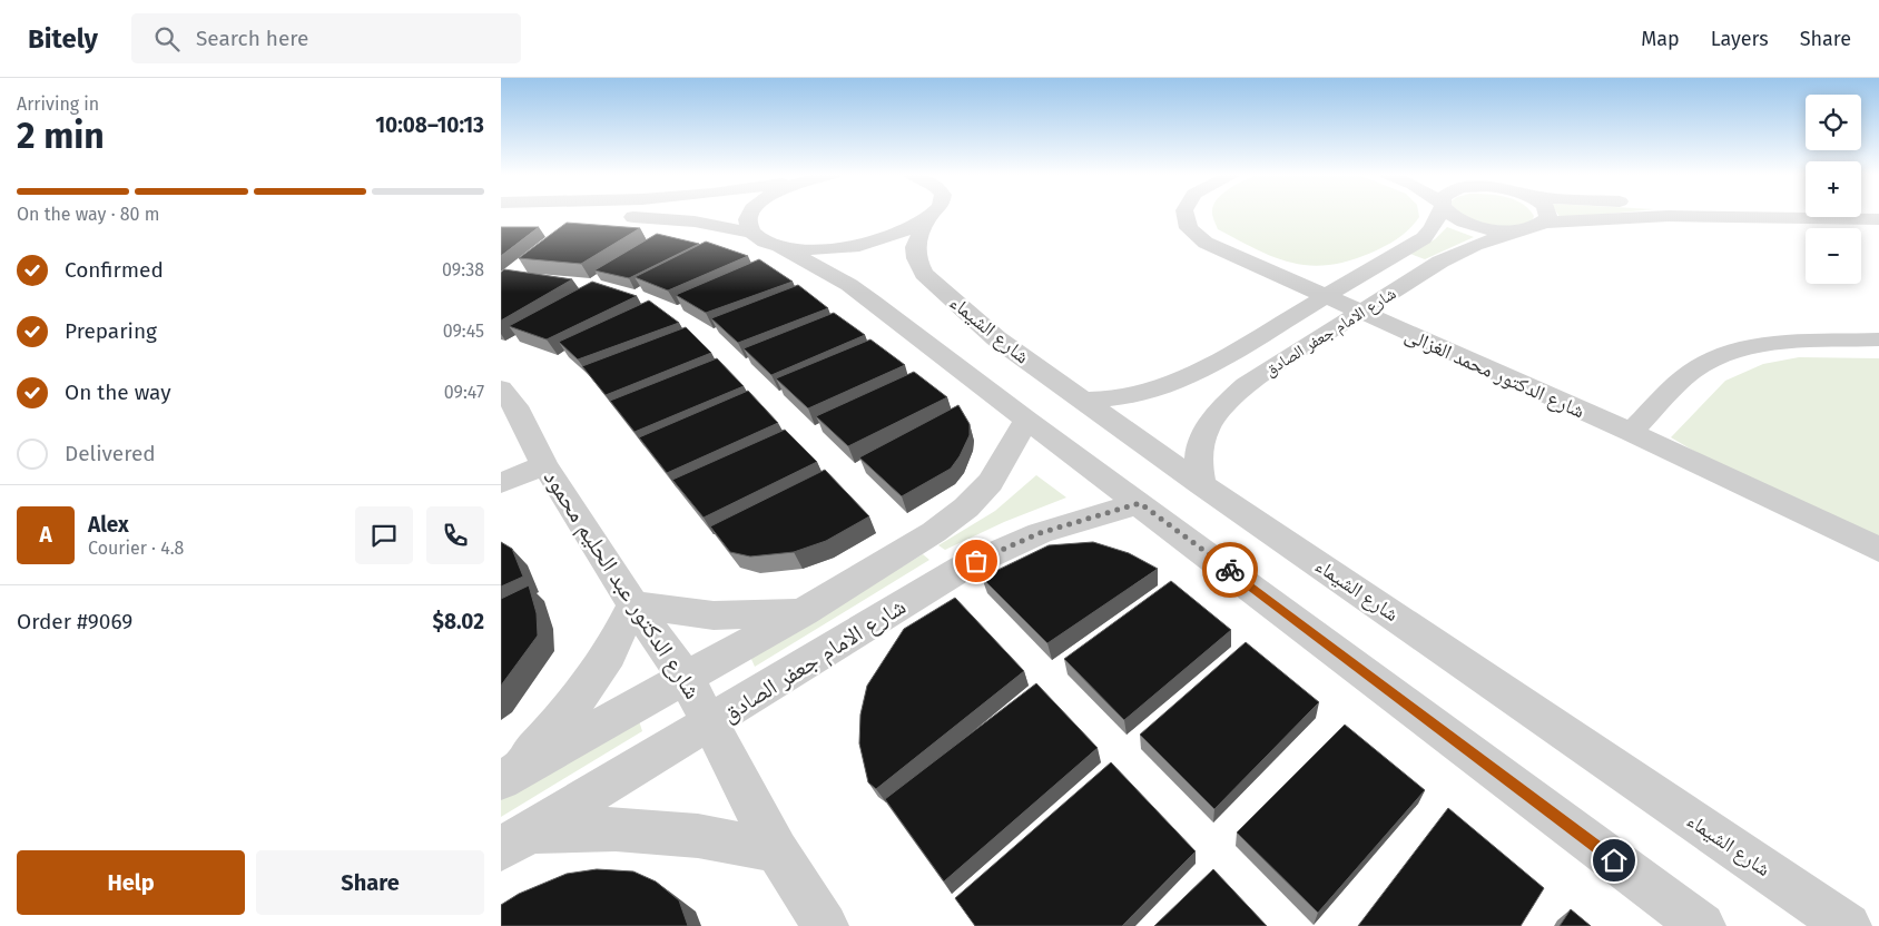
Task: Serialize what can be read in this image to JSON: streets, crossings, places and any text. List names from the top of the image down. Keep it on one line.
{"streets":{"street":["شارع الشيماء","شارع الامام جعفر الصادق","شارع الدكتور محمد الغزالى","شارع الدكتور عبد الحليم محمود"]},"crossings":[["شارع الشيماء","شارع الامام جعفر الصادق"],["شارع الامام جعفر الصادق","شارع الدكتور محمد الغزالى"],["شارع الامام جعفر الصادق","شارع الدكتور عبد الحليم محمود"]],"page":{"header":"Bitely","search":"Search here","nav":["Map","Layers","Share"],"heading":["2 min","Arriving in","10:08–10:13"],"panel":["Alex","Courier · 4.8","Order #9069","$8.02"],"map_buttons":["+","−"],"bar":"On the way · 80 m","list":[["Confirmed","09:38"],["Preparing","09:45"],["On the way","09:47"],"Delivered"],"round":"A","buttons":["Help","Share"]}}
